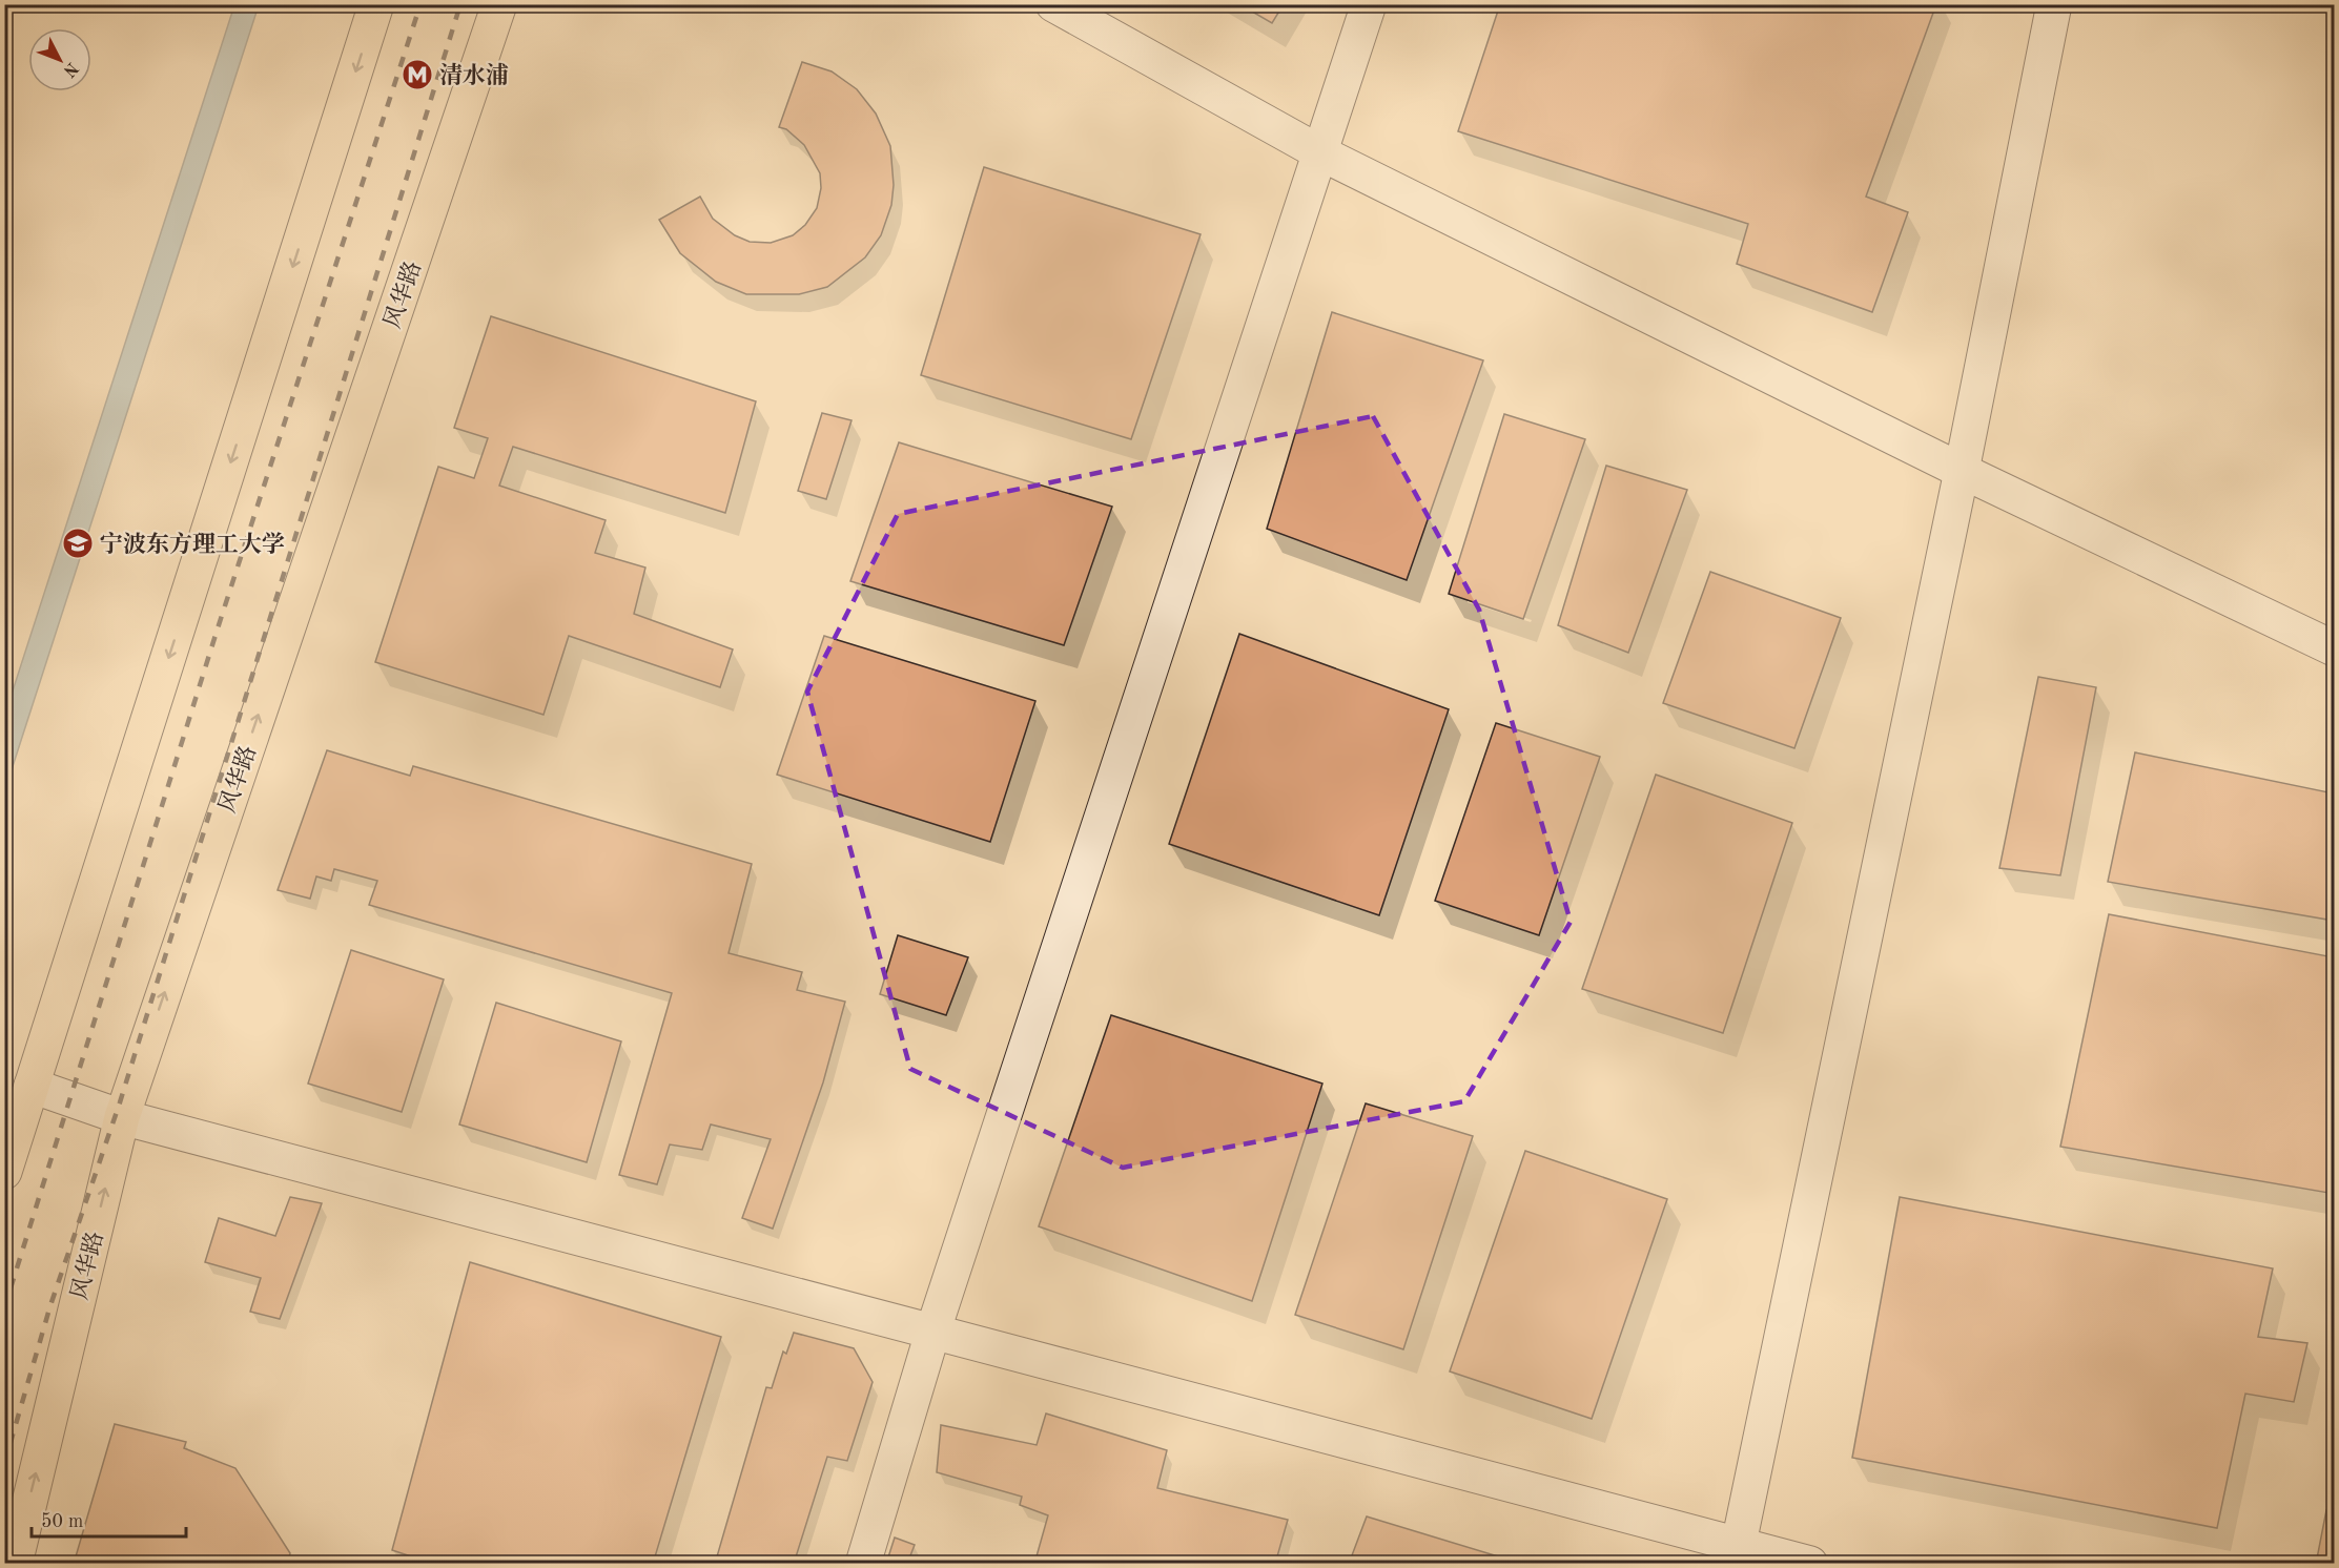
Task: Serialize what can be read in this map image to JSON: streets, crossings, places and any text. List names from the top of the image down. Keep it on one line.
{"streets":{"main road":["风华路"]},"places":{"metro station":["清水浦"],"school or university":["宁波东方理工大学"]},"scale_bar":"50 m","north":"bottom right"}
